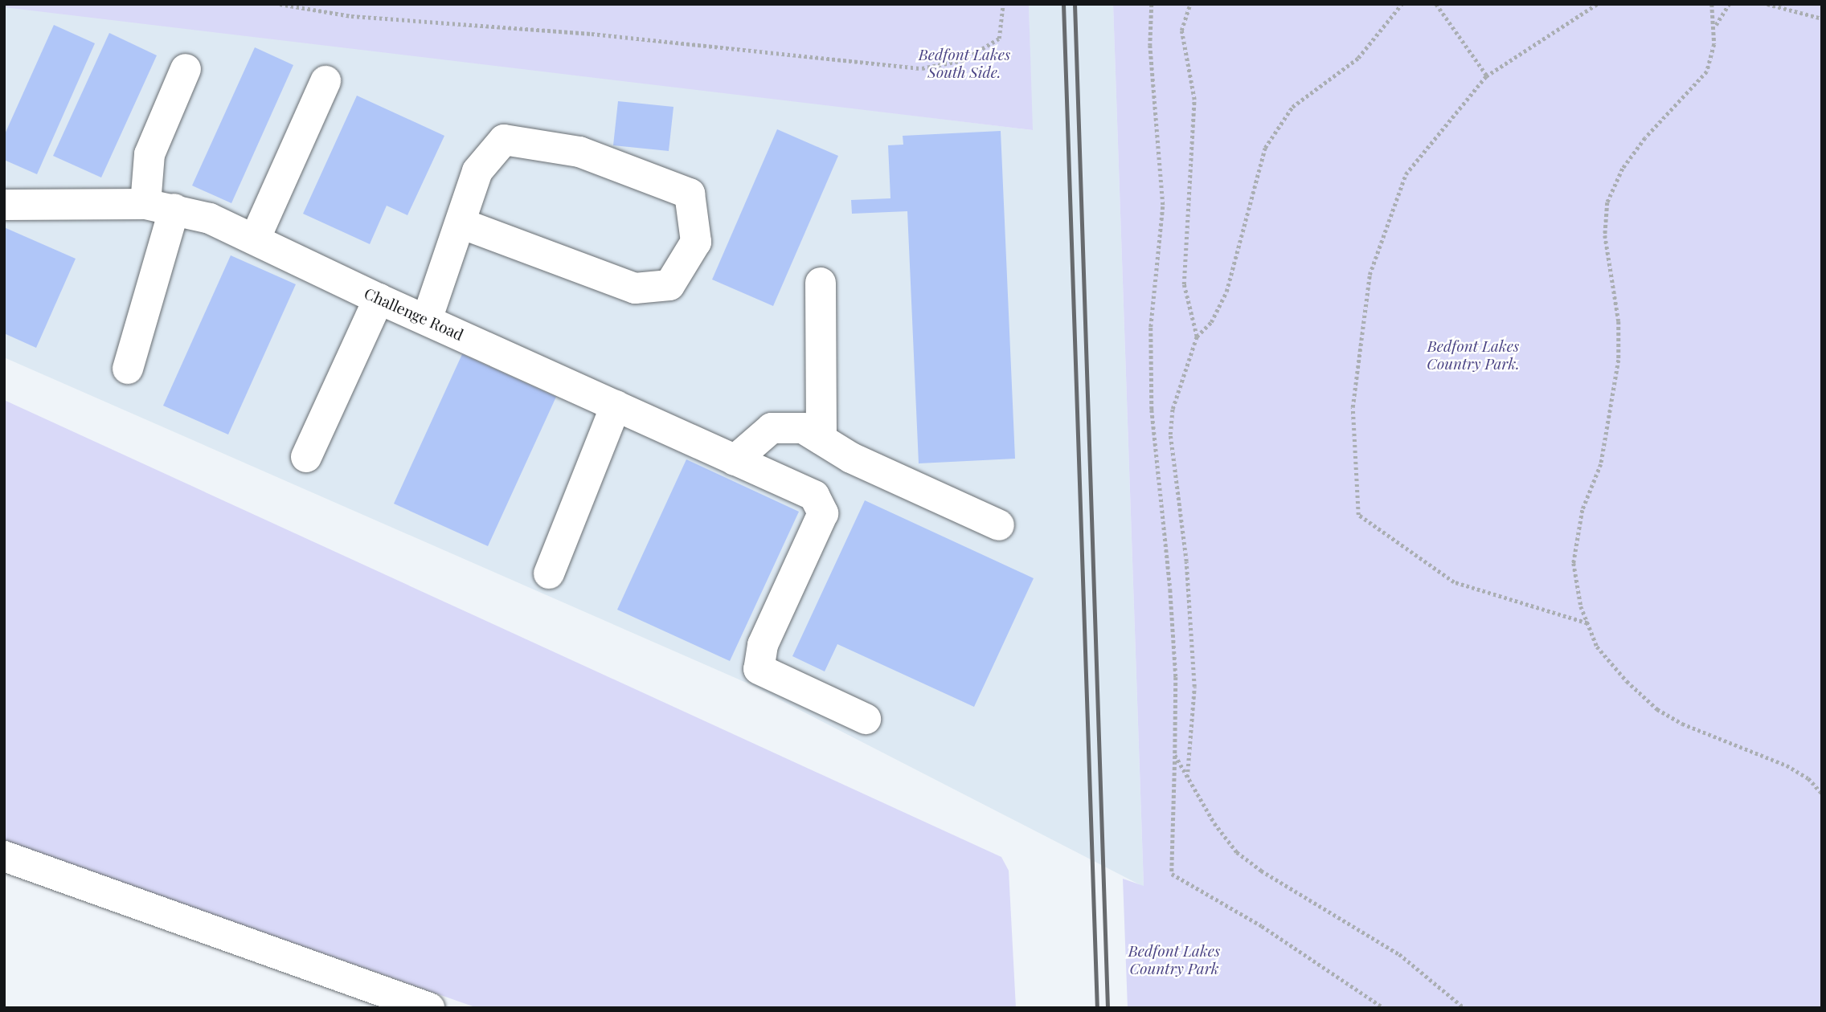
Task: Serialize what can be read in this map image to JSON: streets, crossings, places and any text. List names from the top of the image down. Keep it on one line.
{"streets":{"street":["Challenge Road"]},"parks":["Bedfont Lakes South Side.","Bedfont Lakes Country Park.","Bedfont Lakes Country Park"]}
